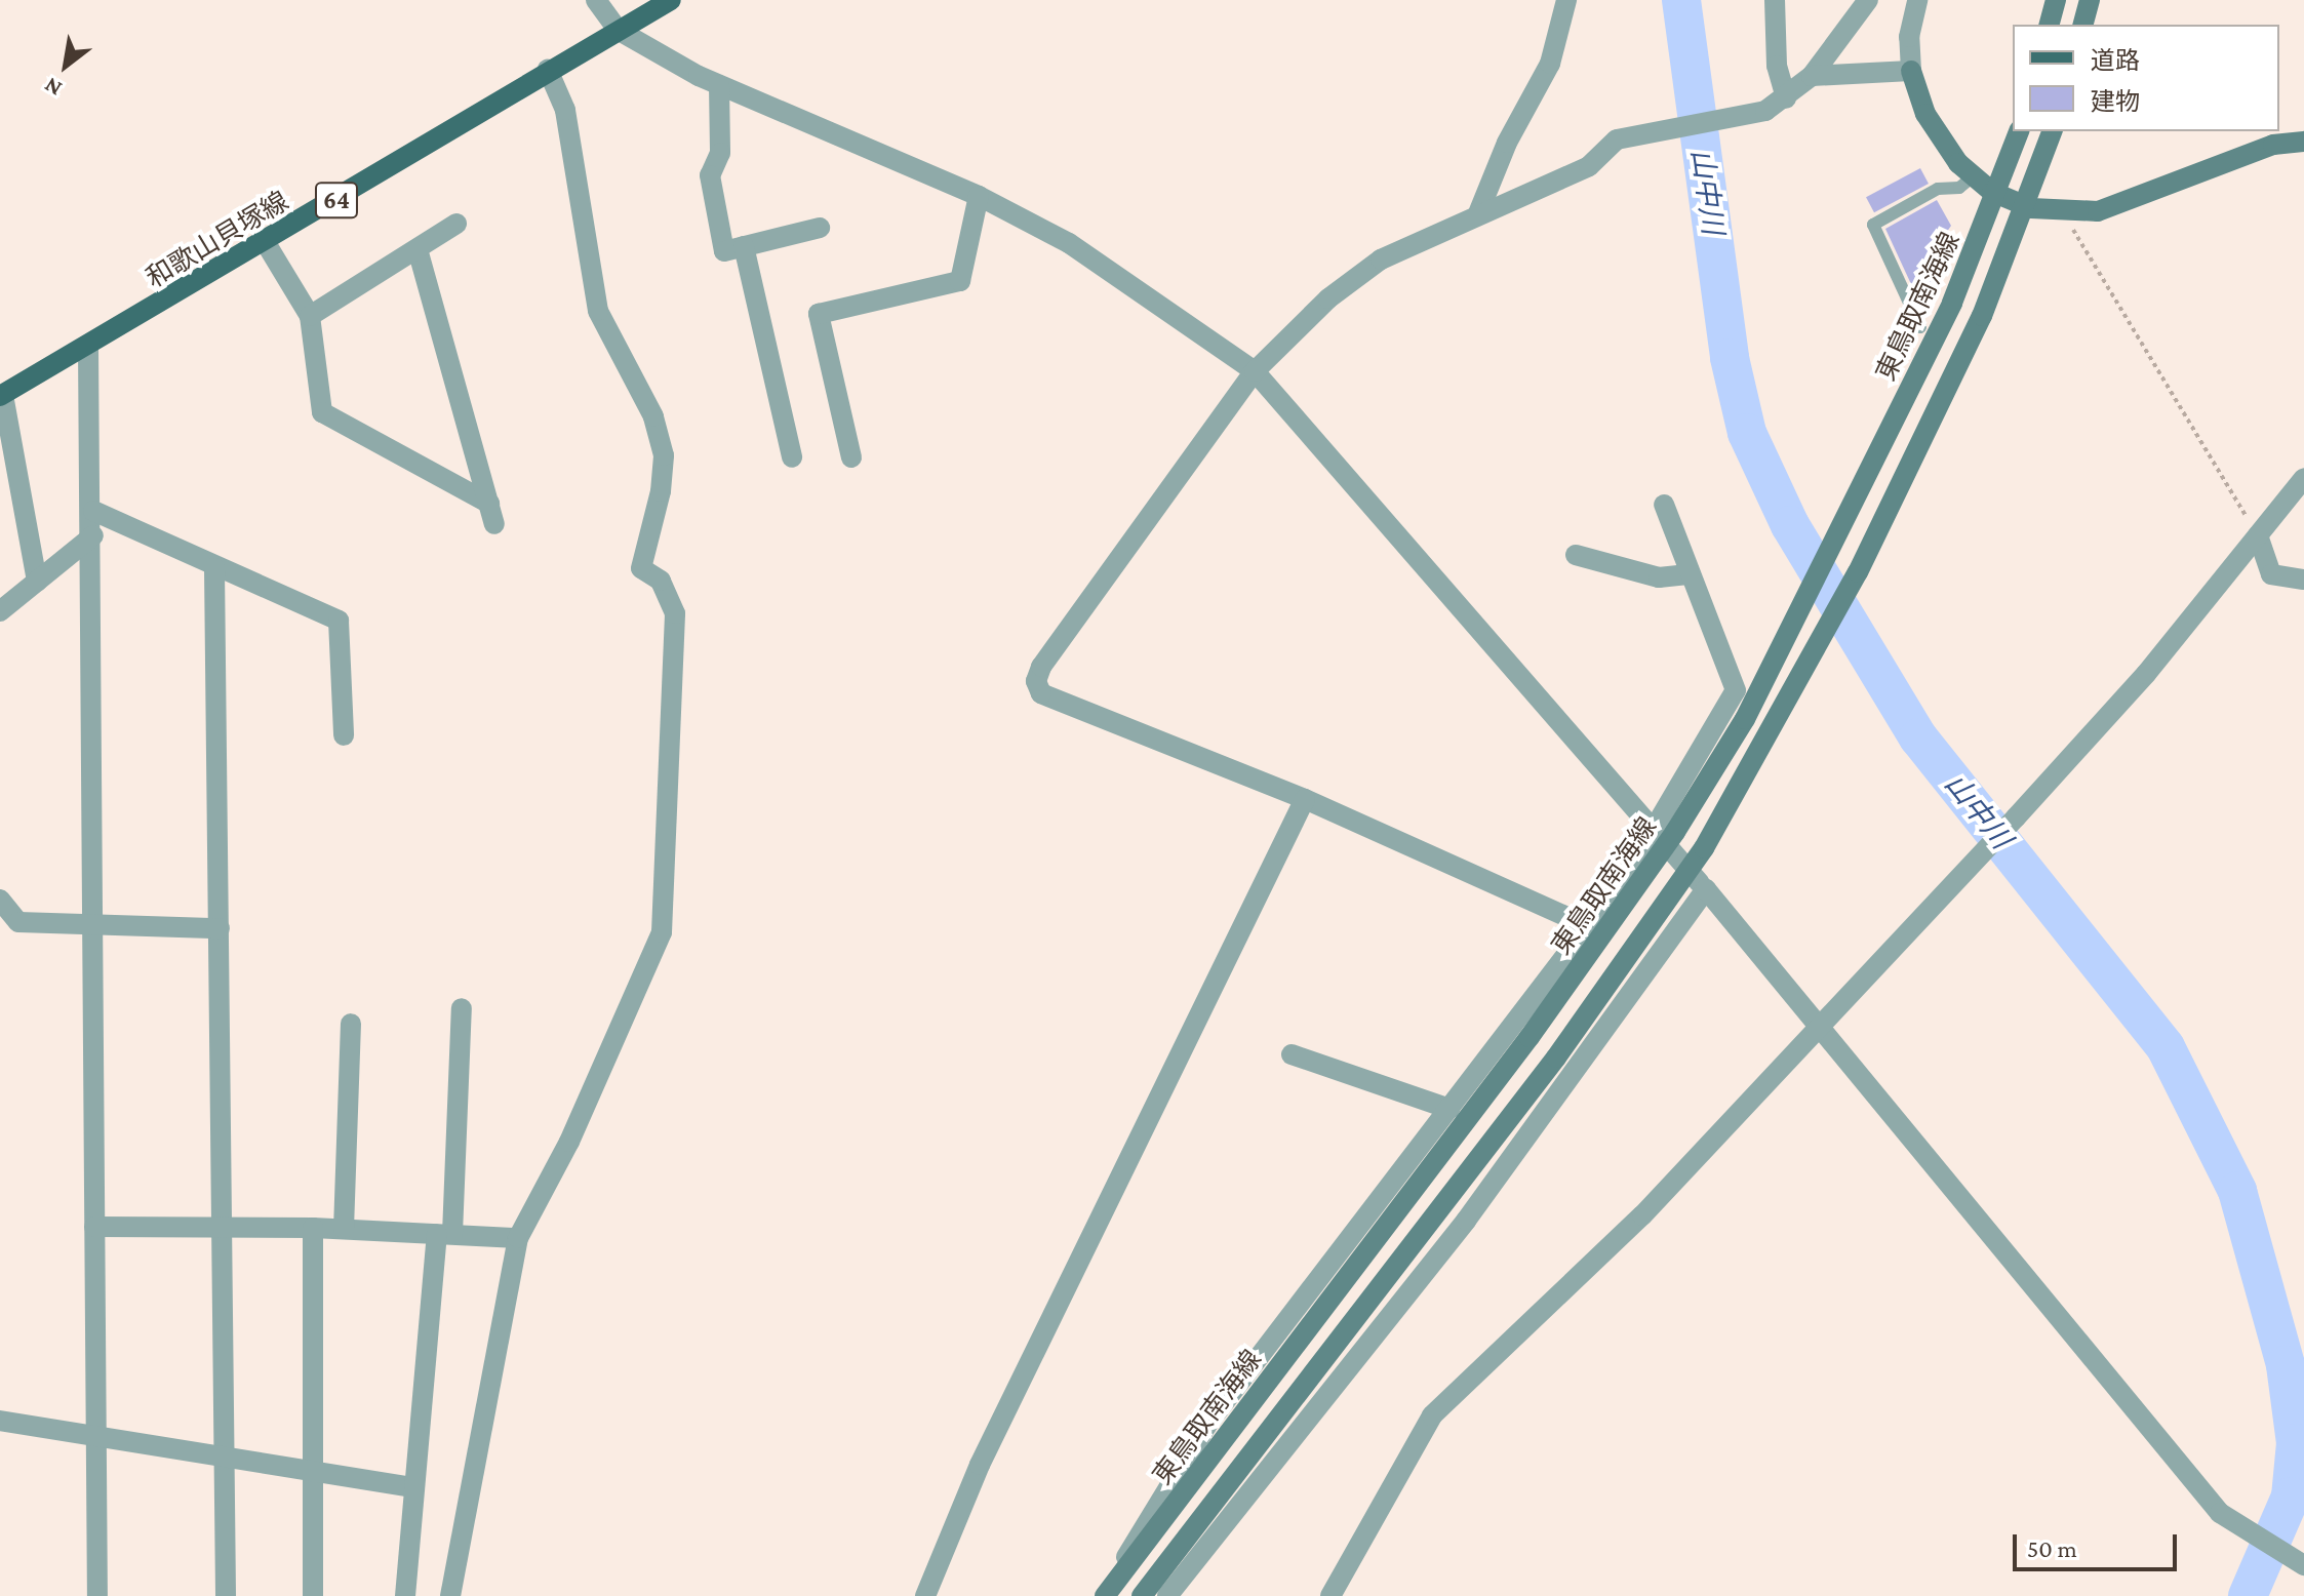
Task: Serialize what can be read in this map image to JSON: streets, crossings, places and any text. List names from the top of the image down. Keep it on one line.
{"streets":{"main road":["64","和歌山貝塚線","東鳥取南海線"]},"water":["山中川"],"legend":["道路","建物"],"scale_bar":"50 m","north":"bottom left"}
